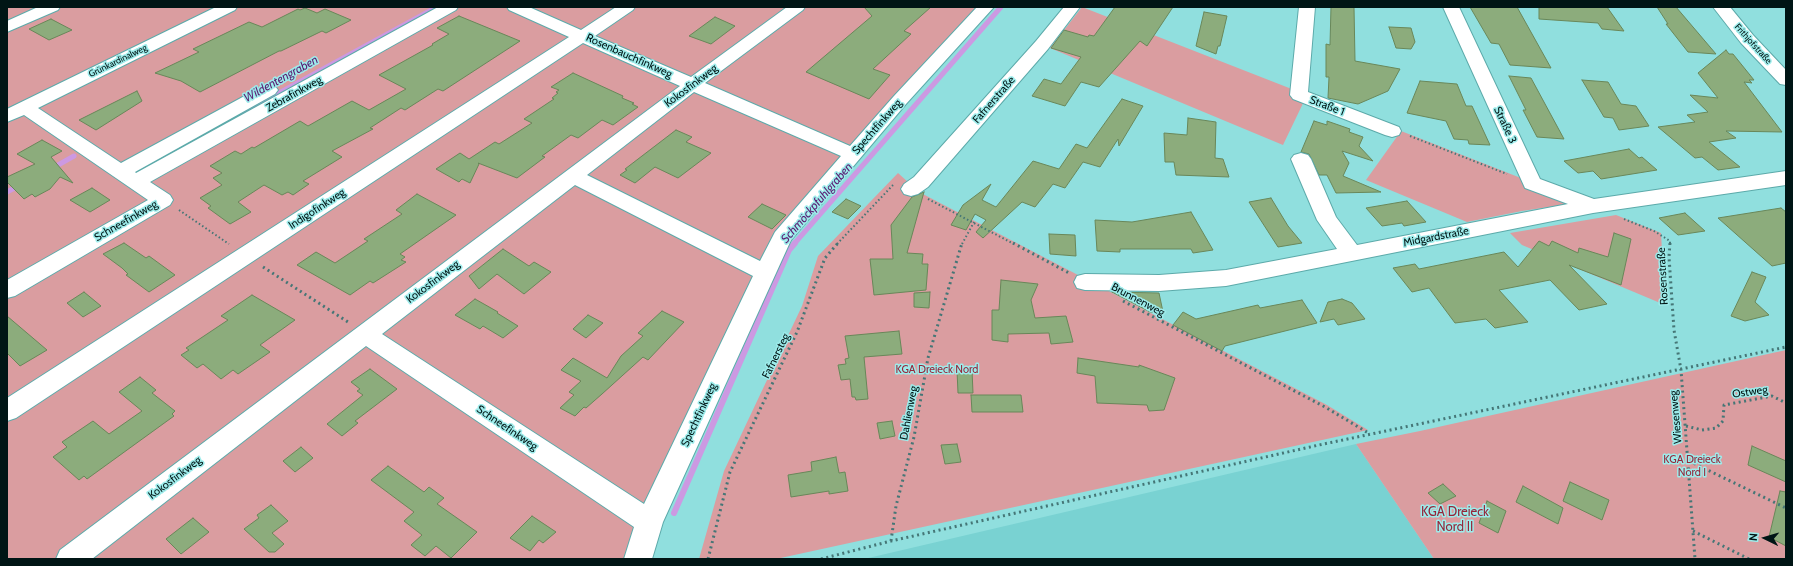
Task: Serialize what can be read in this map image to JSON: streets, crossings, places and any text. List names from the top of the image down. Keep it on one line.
{"streets":{"street":["Frithjofstraße","Rosenbauchfinkweg","Grünkardinalweg","Kokosfinkweg","Zebrafinkweg","Fafnerstraße","Straße 1","Straße 3","Spechtfinkweg","Indigofinkweg","Schneefinkweg","Midgardstraße"],"path":["Rosenstraße","Brunnenweg","Fafnersteg","Ostweg","Dahlienweg","Wiesenweg"]},"crossings":[["Rosenbauchfinkweg","Kokosfinkweg"],["Rosenbauchfinkweg","Spechtfinkweg"],["Rosenbauchfinkweg","Indigofinkweg"],["Grünkardinalweg","Schneefinkweg"],["Kokosfinkweg","Schneefinkweg"],["Zebrafinkweg","Schneefinkweg"],["Fafnerstraße","Fafnersteg"],["Spechtfinkweg","Schneefinkweg"],["Midgardstraße","Rosenstraße"],["Rosenstraße","Wiesenweg"],["Ostweg","Wiesenweg"]],"water":["Wildentengraben","Schmöckpfuhlgraben"],"parks":["KGA Dreieck Nord","KGA Dreieck Nord I","KGA Dreieck Nord II"],"north":"left"}
